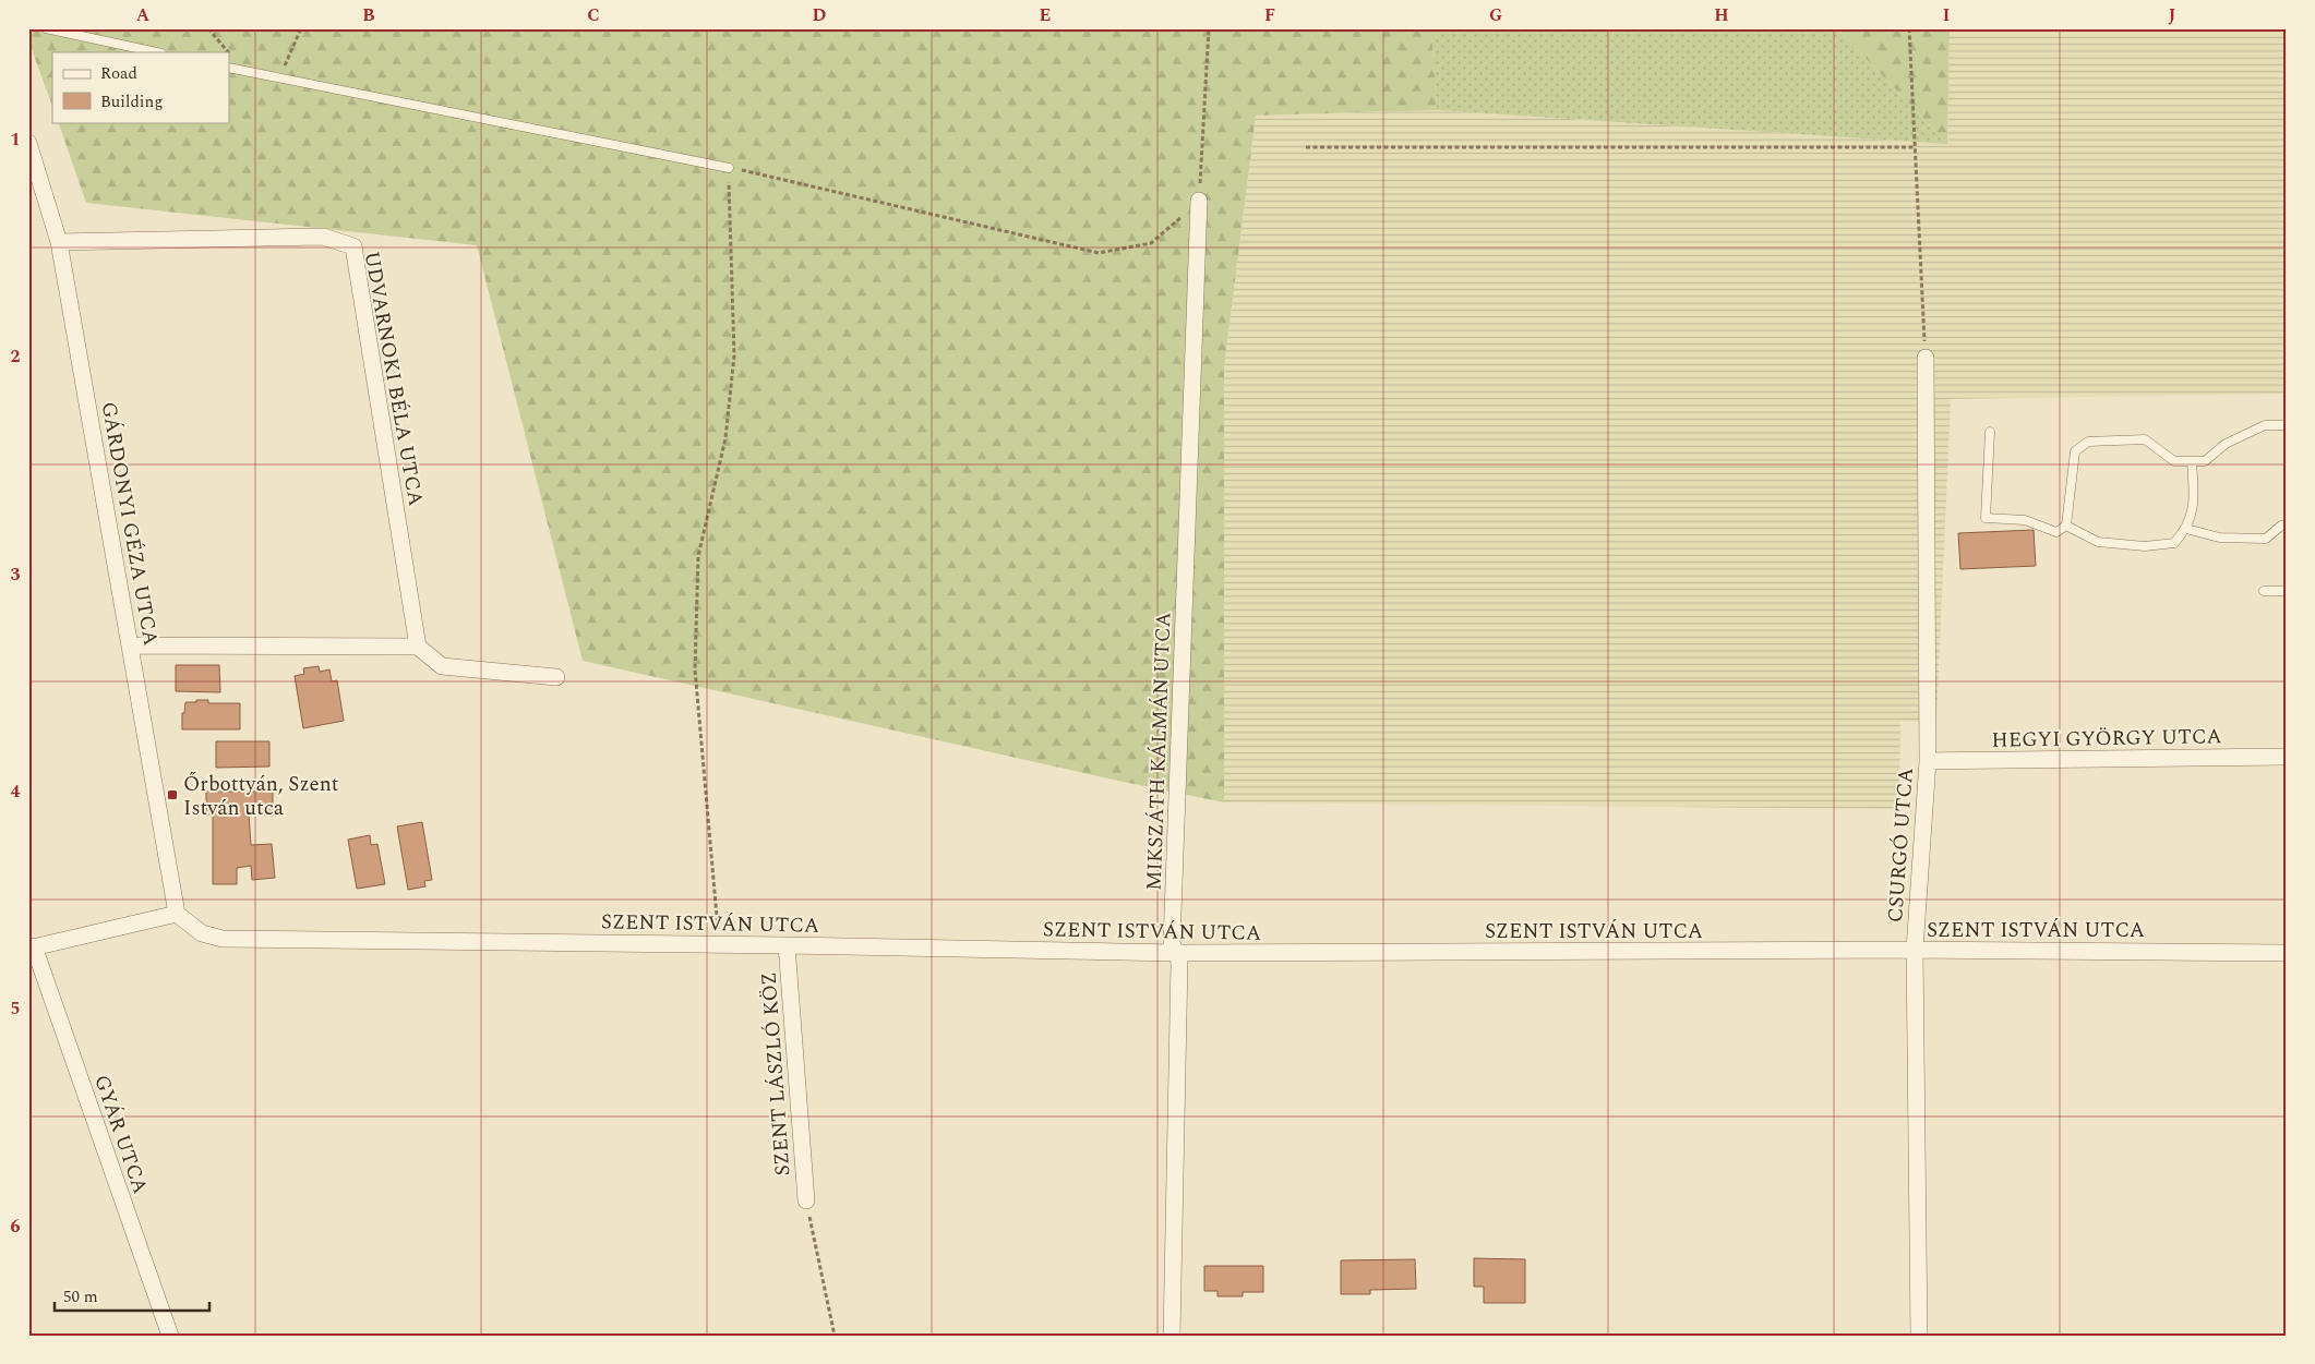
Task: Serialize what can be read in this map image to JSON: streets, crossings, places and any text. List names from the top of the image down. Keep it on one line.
{"streets":{"street":["UDVARNOKI BÉLA UTCA","GÁRDONYI GÉZA UTCA","HEGYI GYÖRGY UTCA","MIKSZÁTH KÁLMÁN UTCA","CSURGÓ UTCA","SZENT ISTVÁN UTCA","SZENT LÁSZLÓ KÖZ","GYÁR UTCA"]},"crossings":[["UDVARNOKI BÉLA UTCA","GÁRDONYI GÉZA UTCA"],["GÁRDONYI GÉZA UTCA","SZENT ISTVÁN UTCA"],["HEGYI GYÖRGY UTCA","CSURGÓ UTCA"],["MIKSZÁTH KÁLMÁN UTCA","SZENT ISTVÁN UTCA"],["CSURGÓ UTCA","SZENT ISTVÁN UTCA"],["SZENT ISTVÁN UTCA","SZENT LÁSZLÓ KÖZ"]],"places":{"transit":["Őrbottyán, Szent István utca"]},"legend":["Road","Building"],"scale_bar":"50 m","grid":{"columns":["A","B","C","D","E","F","G","H","I","J"],"rows":["1","2","3","4","5","6"]}}
